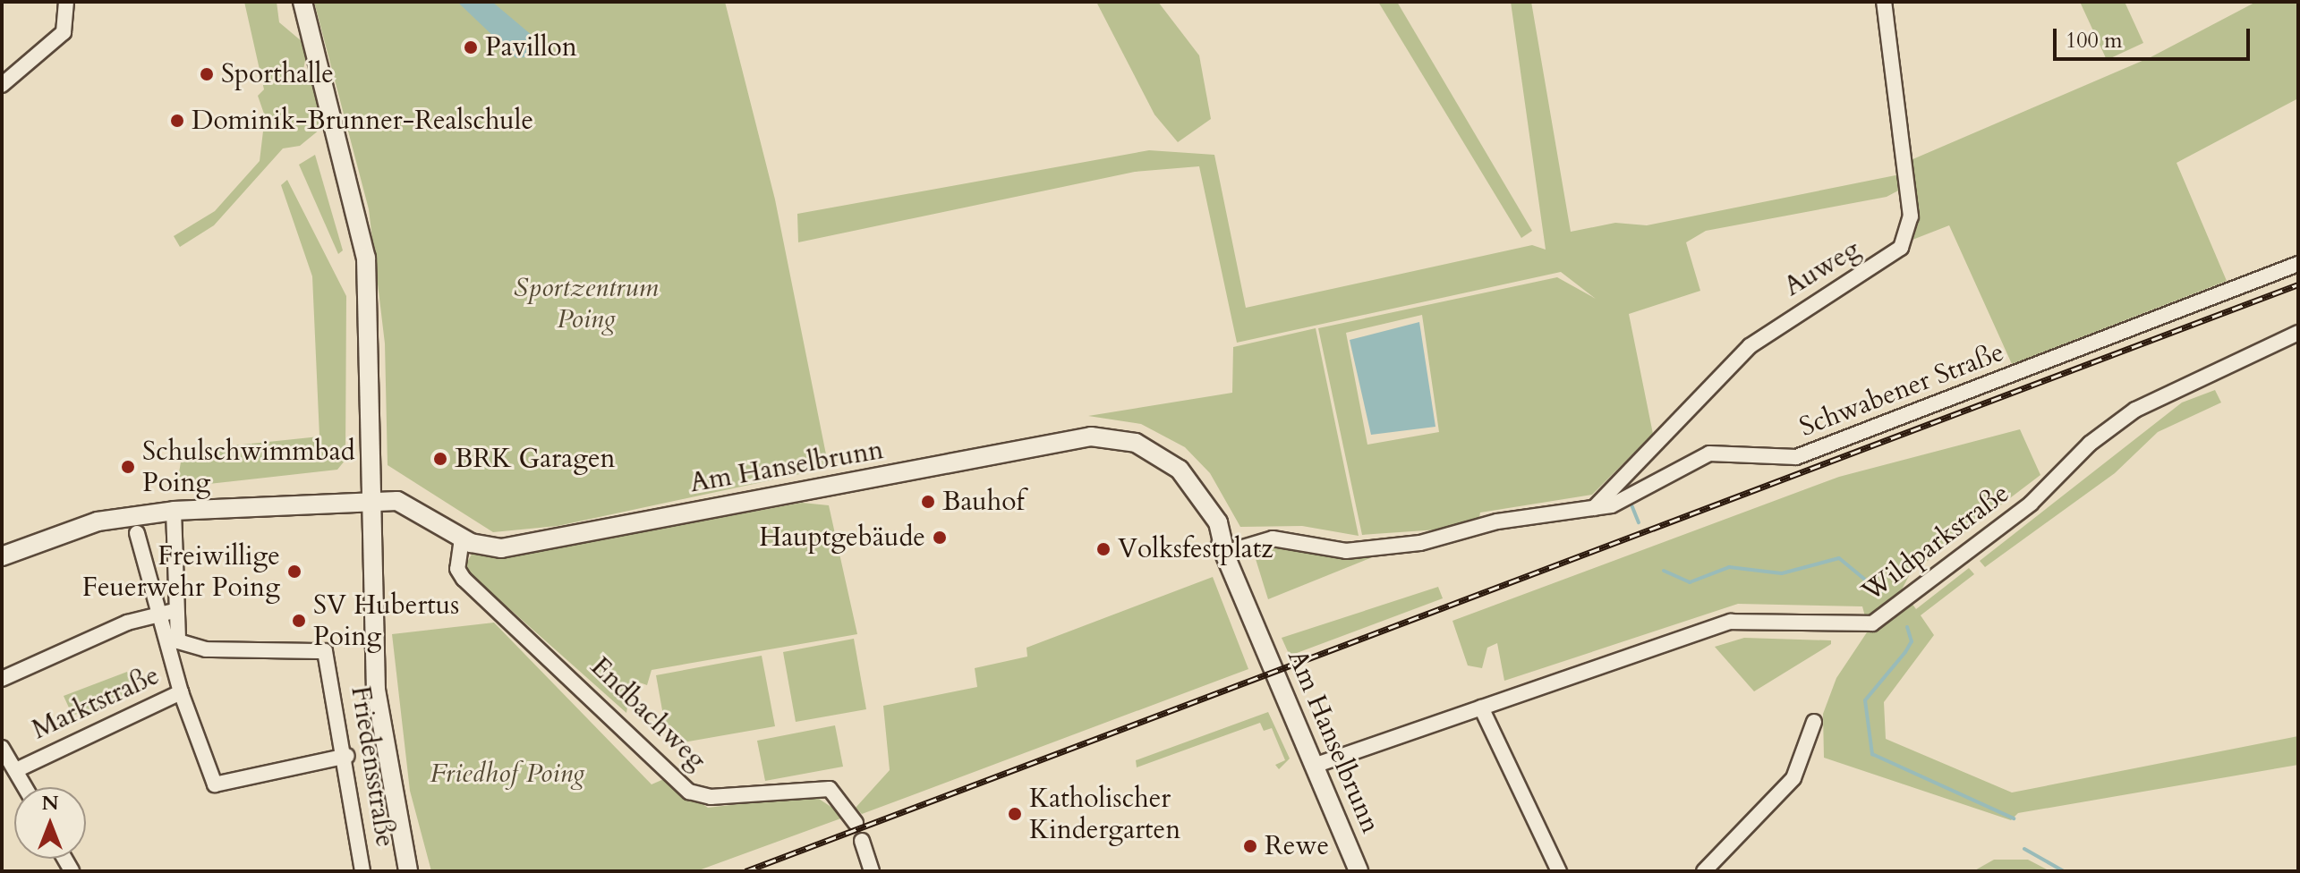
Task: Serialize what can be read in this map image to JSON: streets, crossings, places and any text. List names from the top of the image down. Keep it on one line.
{"streets":{"street":["Auweg","Schwabener Straße","Am Hanselbrunn","Wildparkstraße","Marktstraße","Endbachweg","Friedensstraße"]},"crossings":[["Auweg","Schwabener Straße"],["Schwabener Straße","Am Hanselbrunn"],["Am Hanselbrunn","Wildparkstraße"],["Am Hanselbrunn","Endbachweg"],["Am Hanselbrunn","Friedensstraße"],["Marktstraße","Friedensstraße"]],"parks":["Sportzentrum Poing","Friedhof Poing"],"places":["Pavillon","Sporthalle","Dominik-Brunner-Realschule","BRK Garagen","Schulschwimmbad Poing","Bauhof","Hauptgebäude","Volksfestplatz","Freiwillige Feuerwehr Poing","SV Hubertus Poing","Katholischer Kindergarten","Rewe"],"scale_bar":"100 m","north":"top"}
